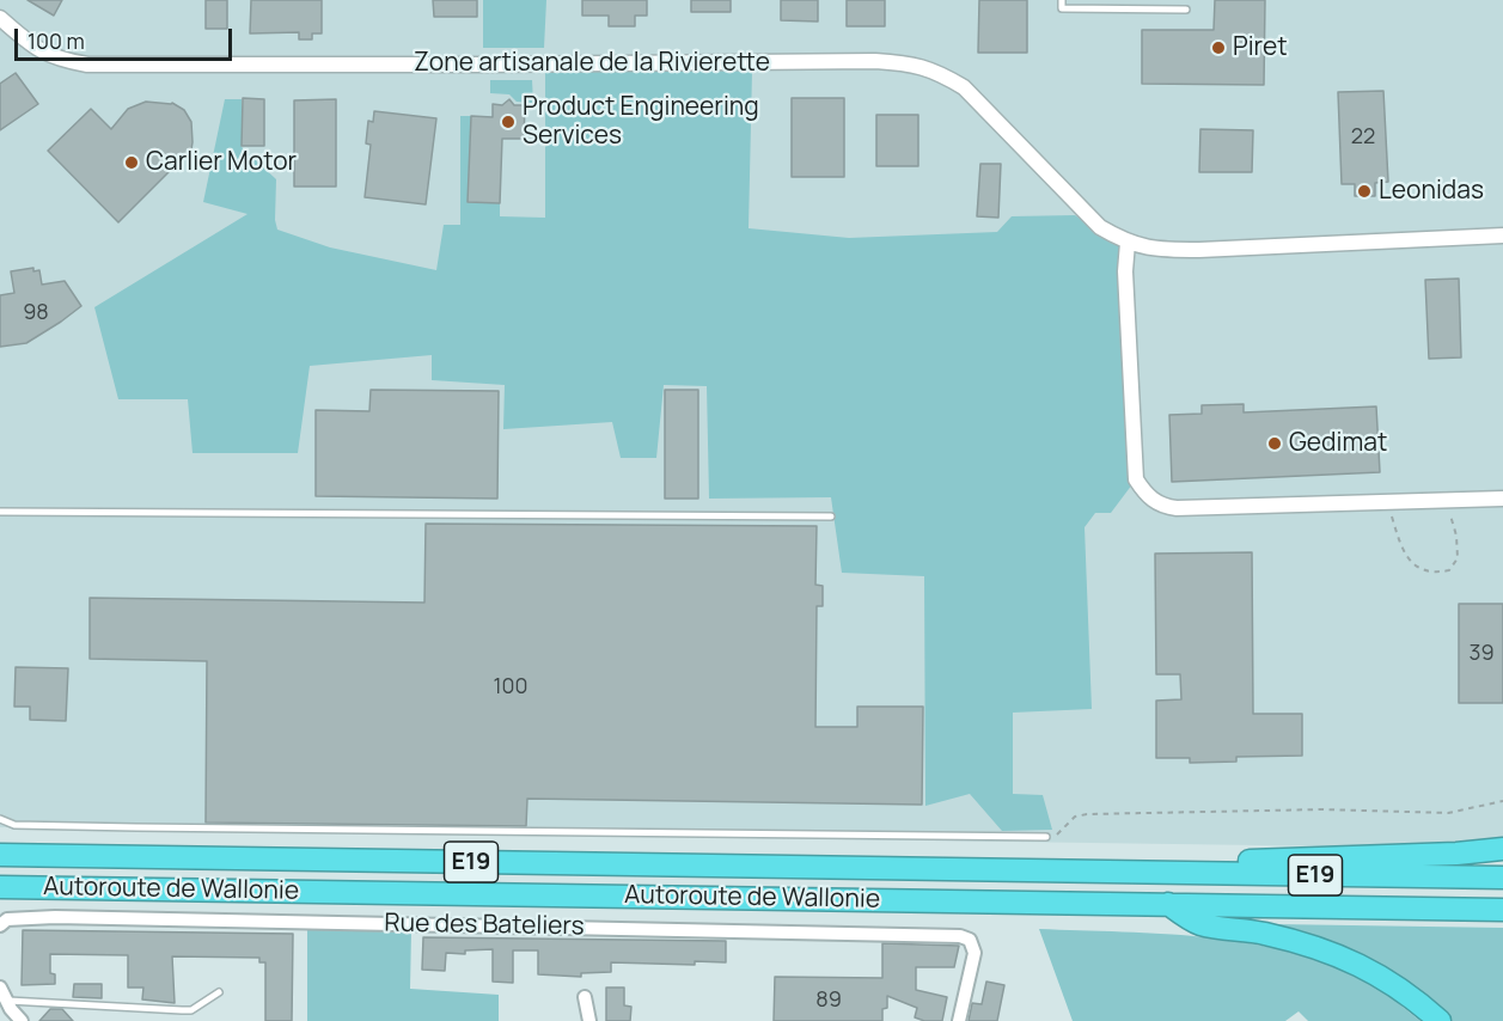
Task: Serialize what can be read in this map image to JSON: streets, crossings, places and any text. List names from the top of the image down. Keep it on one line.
{"streets":{"highway":["E19","Autoroute de Wallonie"],"street":["Zone artisanale de la Rivierette","Rue des Bateliers"]},"places":["Piret","Product Engineering Services","Carlier Motor","Leonidas","Gedimat"],"house_numbers":["22","98","39","100","89"],"scale_bar":"100 m"}
